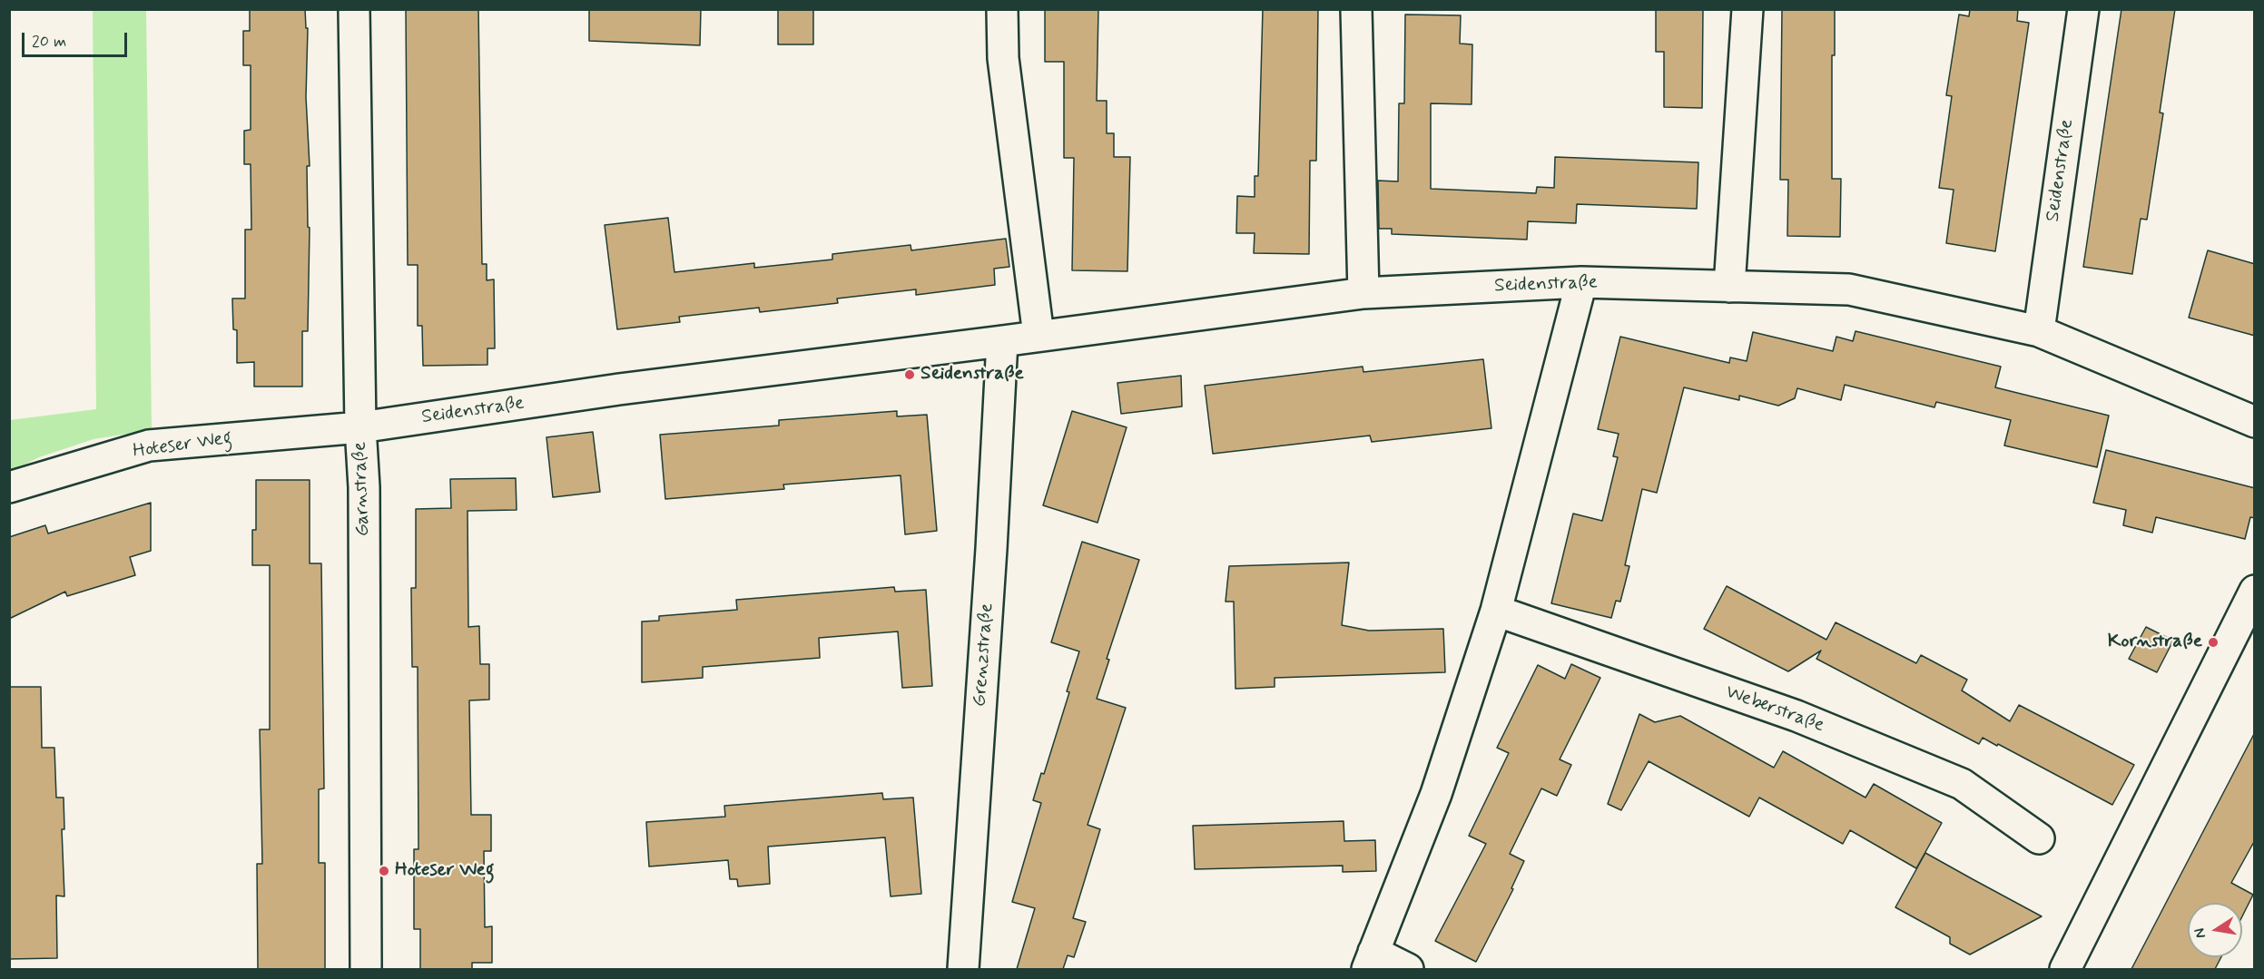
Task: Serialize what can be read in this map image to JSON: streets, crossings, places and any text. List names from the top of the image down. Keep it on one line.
{"streets":{"street":["Seidenstraße","Hoteser Weg","Garnstraße","Grenzstraße","Weberstraße"]},"crossings":[["Seidenstraße","Hoteser Weg"],["Seidenstraße","Garnstraße"],["Seidenstraße","Grenzstraße"],["Hoteser Weg","Garnstraße"]],"places":["Seidenstraße","Kornstraße","Hoteser Weg"],"scale_bar":"20 m","north":"left"}
